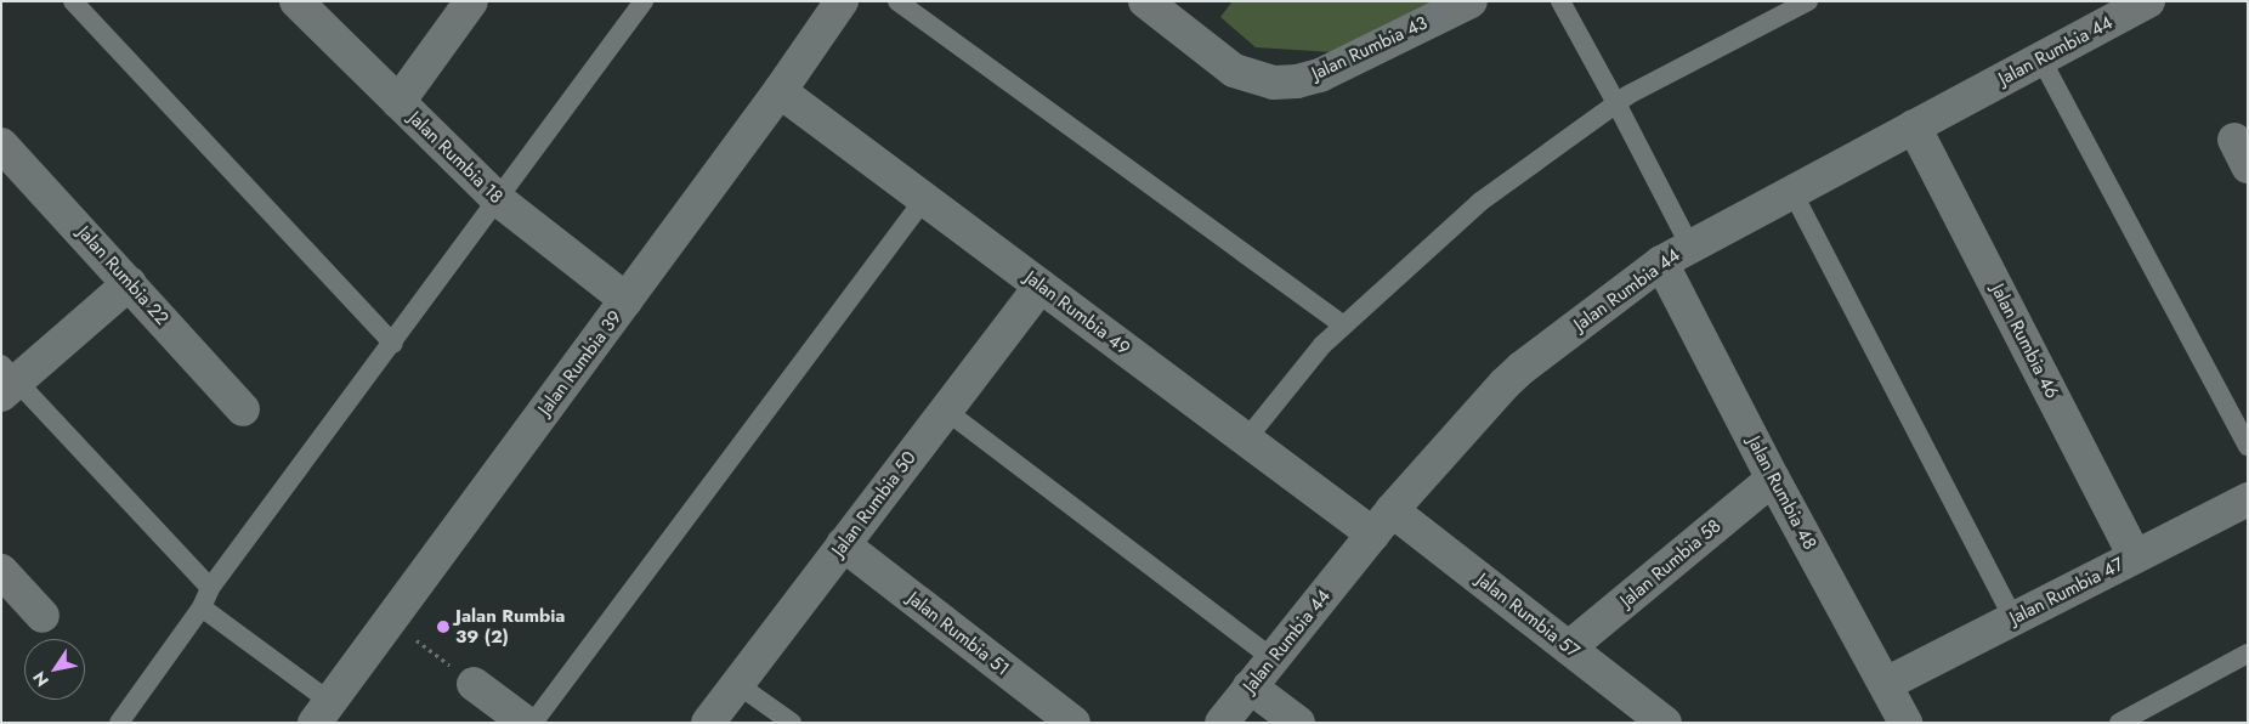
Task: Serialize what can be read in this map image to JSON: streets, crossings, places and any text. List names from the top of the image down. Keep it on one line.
{"streets":{"street":["Jalan Rumbia 43","Jalan Rumbia 44","Jalan Rumbia 18","Jalan Rumbia 22","Jalan Rumbia 49","Jalan Rumbia 46","Jalan Rumbia 39","Jalan Rumbia 48","Jalan Rumbia 50","Jalan Rumbia 58","Jalan Rumbia 47","Jalan Rumbia 57","Jalan Rumbia 51"]},"crossings":[["Jalan Rumbia 44","Jalan Rumbia 49"],["Jalan Rumbia 44","Jalan Rumbia 46"],["Jalan Rumbia 44","Jalan Rumbia 48"],["Jalan Rumbia 44","Jalan Rumbia 57"],["Jalan Rumbia 18","Jalan Rumbia 39"],["Jalan Rumbia 49","Jalan Rumbia 39"],["Jalan Rumbia 49","Jalan Rumbia 50"],["Jalan Rumbia 49","Jalan Rumbia 57"],["Jalan Rumbia 46","Jalan Rumbia 47"],["Jalan Rumbia 48","Jalan Rumbia 58"],["Jalan Rumbia 48","Jalan Rumbia 47"],["Jalan Rumbia 50","Jalan Rumbia 51"],["Jalan Rumbia 58","Jalan Rumbia 57"]],"places":["Jalan Rumbia 39 (2)"],"north":"bottom left"}
